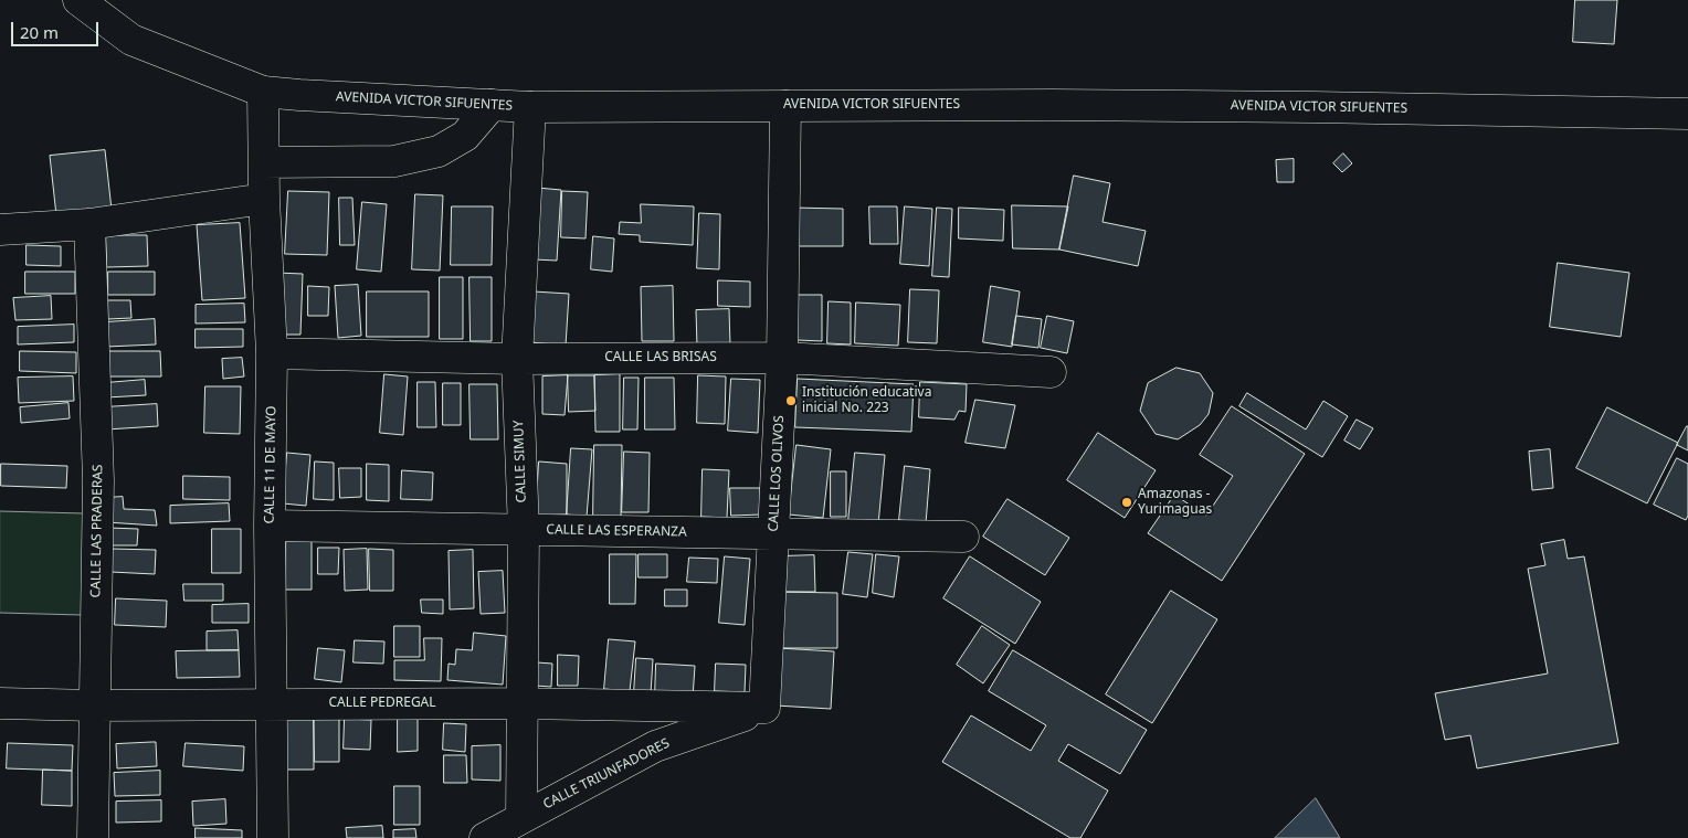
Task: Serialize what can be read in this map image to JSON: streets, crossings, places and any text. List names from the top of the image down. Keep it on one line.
{"streets":{"main road":["AVENIDA VICTOR SIFUENTES","CALLE LAS BRISAS","CALLE SIMUY","CALLE 11 DE MAYO","CALLE LOS OLIVOS","CALLE LAS PRADERAS","CALLE LAS ESPERANZA","CALLE PEDREGAL","CALLE TRIUNFADORES"]},"crossings":[["AVENIDA VICTOR SIFUENTES","CALLE SIMUY"],["AVENIDA VICTOR SIFUENTES","CALLE 11 DE MAYO"],["AVENIDA VICTOR SIFUENTES","CALLE LOS OLIVOS"],["CALLE LAS BRISAS","CALLE SIMUY"],["CALLE LAS BRISAS","CALLE 11 DE MAYO"],["CALLE LAS BRISAS","CALLE LOS OLIVOS"],["CALLE SIMUY","CALLE LAS ESPERANZA"],["CALLE SIMUY","CALLE PEDREGAL"],["CALLE SIMUY","CALLE TRIUNFADORES"],["CALLE 11 DE MAYO","CALLE LAS ESPERANZA"],["CALLE 11 DE MAYO","CALLE PEDREGAL"],["CALLE LOS OLIVOS","CALLE LAS ESPERANZA"],["CALLE LOS OLIVOS","CALLE PEDREGAL"],["CALLE LOS OLIVOS","CALLE TRIUNFADORES"],["CALLE LAS PRADERAS","CALLE PEDREGAL"],["CALLE PEDREGAL","CALLE TRIUNFADORES"]],"places":["Institución educativa inicial No. 223","Amazonas - Yurimaguas"],"scale_bar":"20 m"}
